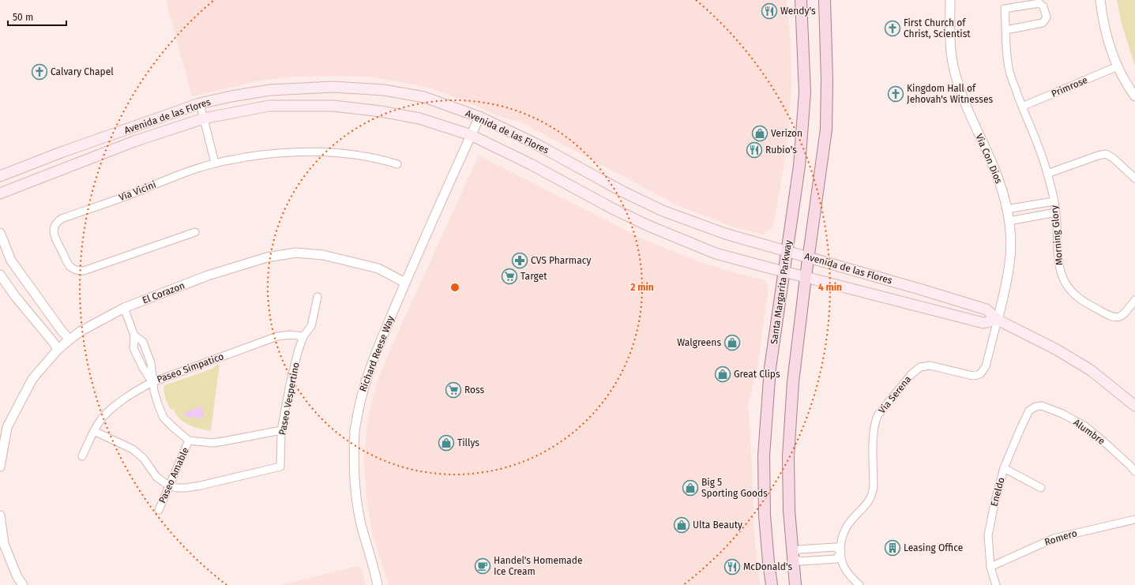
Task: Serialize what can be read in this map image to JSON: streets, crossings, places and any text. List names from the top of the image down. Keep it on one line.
{"streets":{"main road":["Avenida de las Flores","Santa Margarita Parkway"],"street":["Primrose","Via Con Dios","Via Vicini","Morning Glory","El Corazon","Richard Reese Way","Paseo Simpatico","Via Serena","Paseo Vespertino","Alumbre","Paseo Amable","Eneldo","Romero"]},"crossings":[["Primrose","Morning Glory"],["Avenida de las Flores","Via Con Dios"],["Avenida de las Flores","Santa Margarita Parkway"],["Avenida de las Flores","Richard Reese Way"],["Avenida de las Flores","Via Serena"],["Via Con Dios","Via Serena"],["El Corazon","Richard Reese Way"],["Paseo Simpatico","Paseo Vespertino"],["Paseo Vespertino","Paseo Amable"],["Alumbre","Eneldo"],["Eneldo","Romero"]],"places":{"restaurant":["Wendy's","Rubio's","McDonald's"],"church":["First Church of Christ, Scientist","Calvary Chapel","Kingdom Hall of Jehovah's Witnesses"],"shop":["Verizon","Walgreens","Great Clips","Tillys","Big 5 Sporting Goods","Ulta Beauty"],"pharmacy":["CVS Pharmacy"],"supermarket":["Target","Ross"],"building":["Leasing Office"],"cafe":["Handel's Homemade Ice Cream"]},"scale_bar":"50 m","rings":["2 min","4 min"]}
